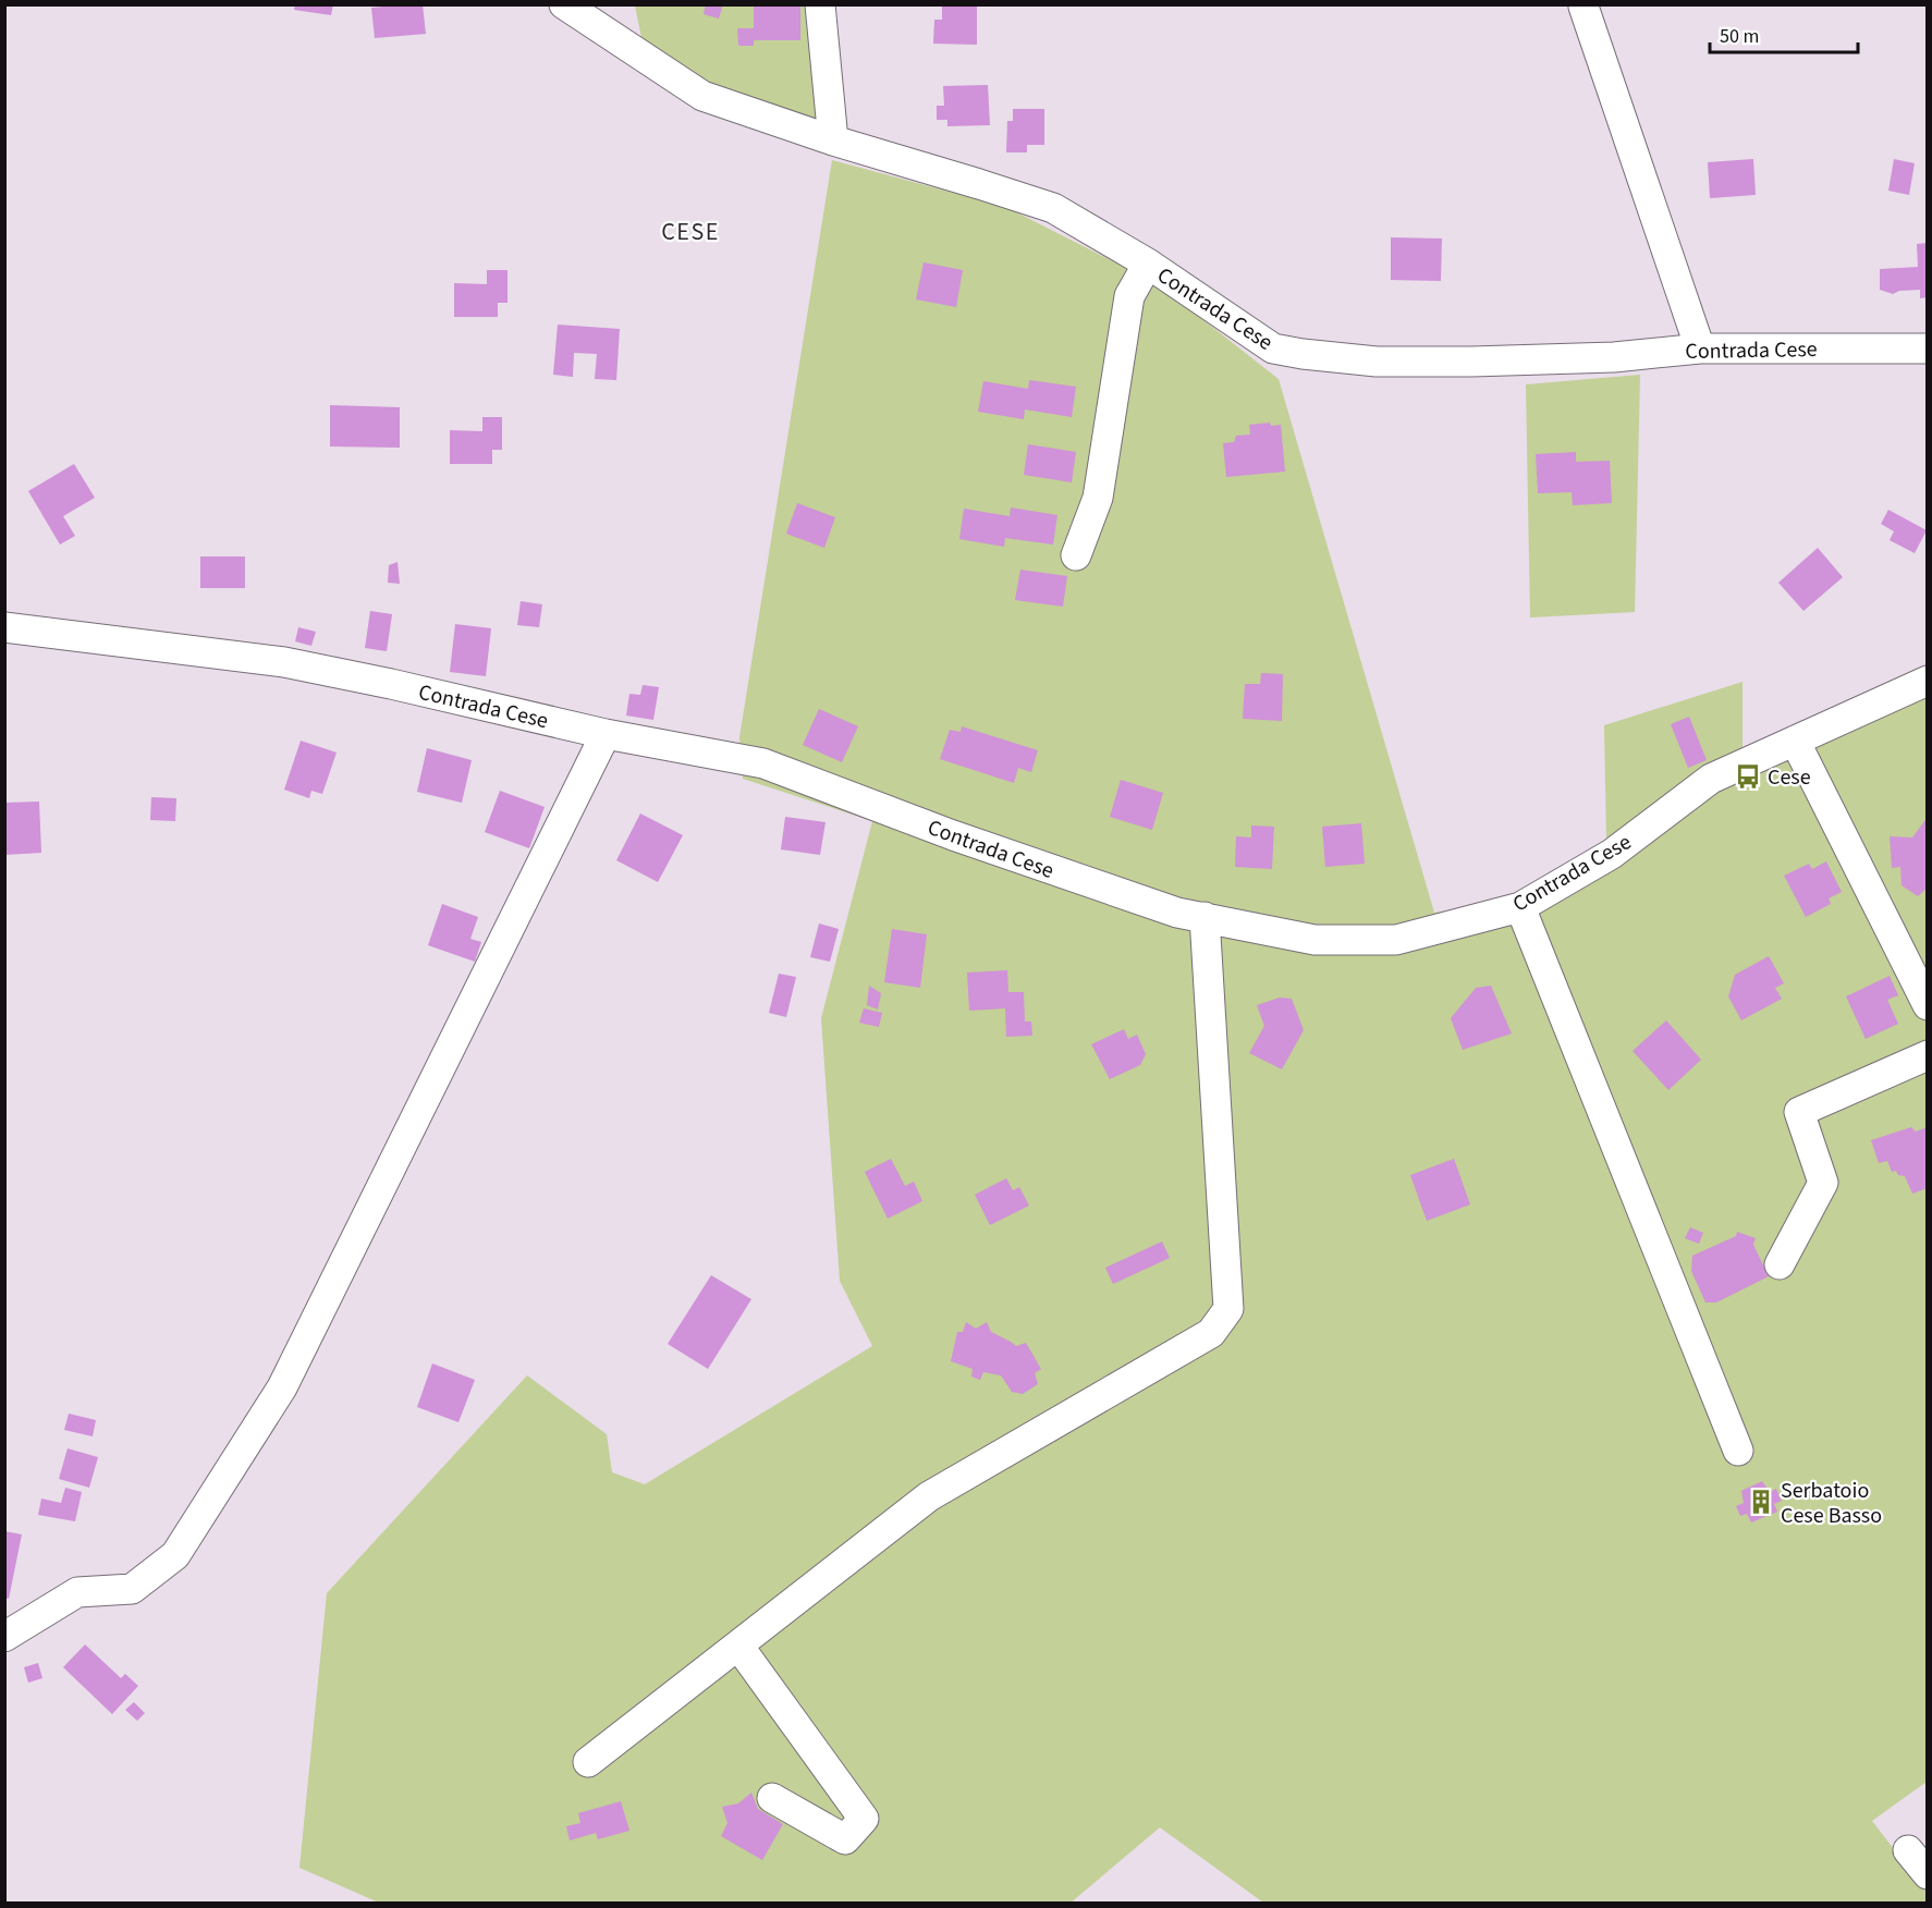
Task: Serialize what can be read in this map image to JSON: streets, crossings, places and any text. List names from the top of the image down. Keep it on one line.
{"streets":{"street":["Contrada Cese"]},"districts":["CESE"],"places":{"bus stop":["Cese"],"building":["Serbatoio Cese Basso"]},"scale_bar":"50 m"}
